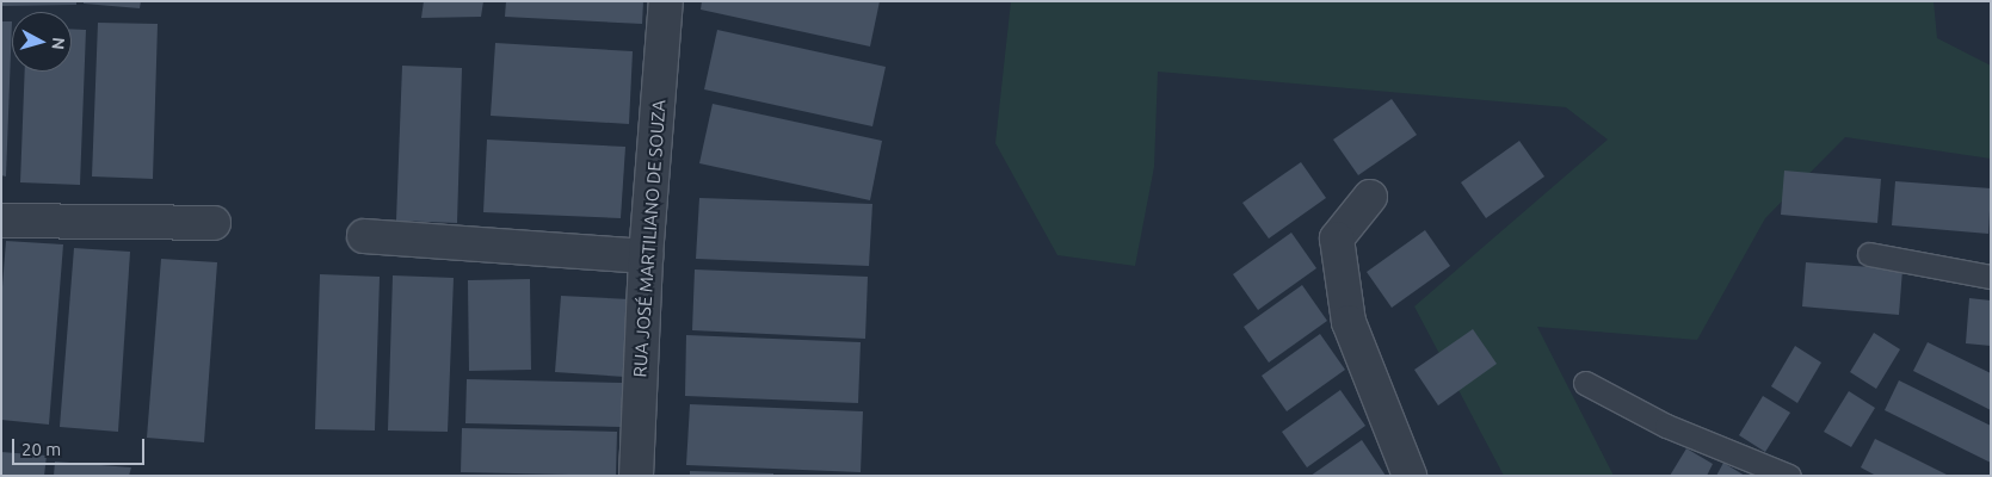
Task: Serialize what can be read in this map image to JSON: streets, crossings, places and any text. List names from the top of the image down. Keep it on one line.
{"streets":{"street":["RUA JOSÉ MARTILIANO DE SOUZA"]},"scale_bar":"20 m","north":"right"}
